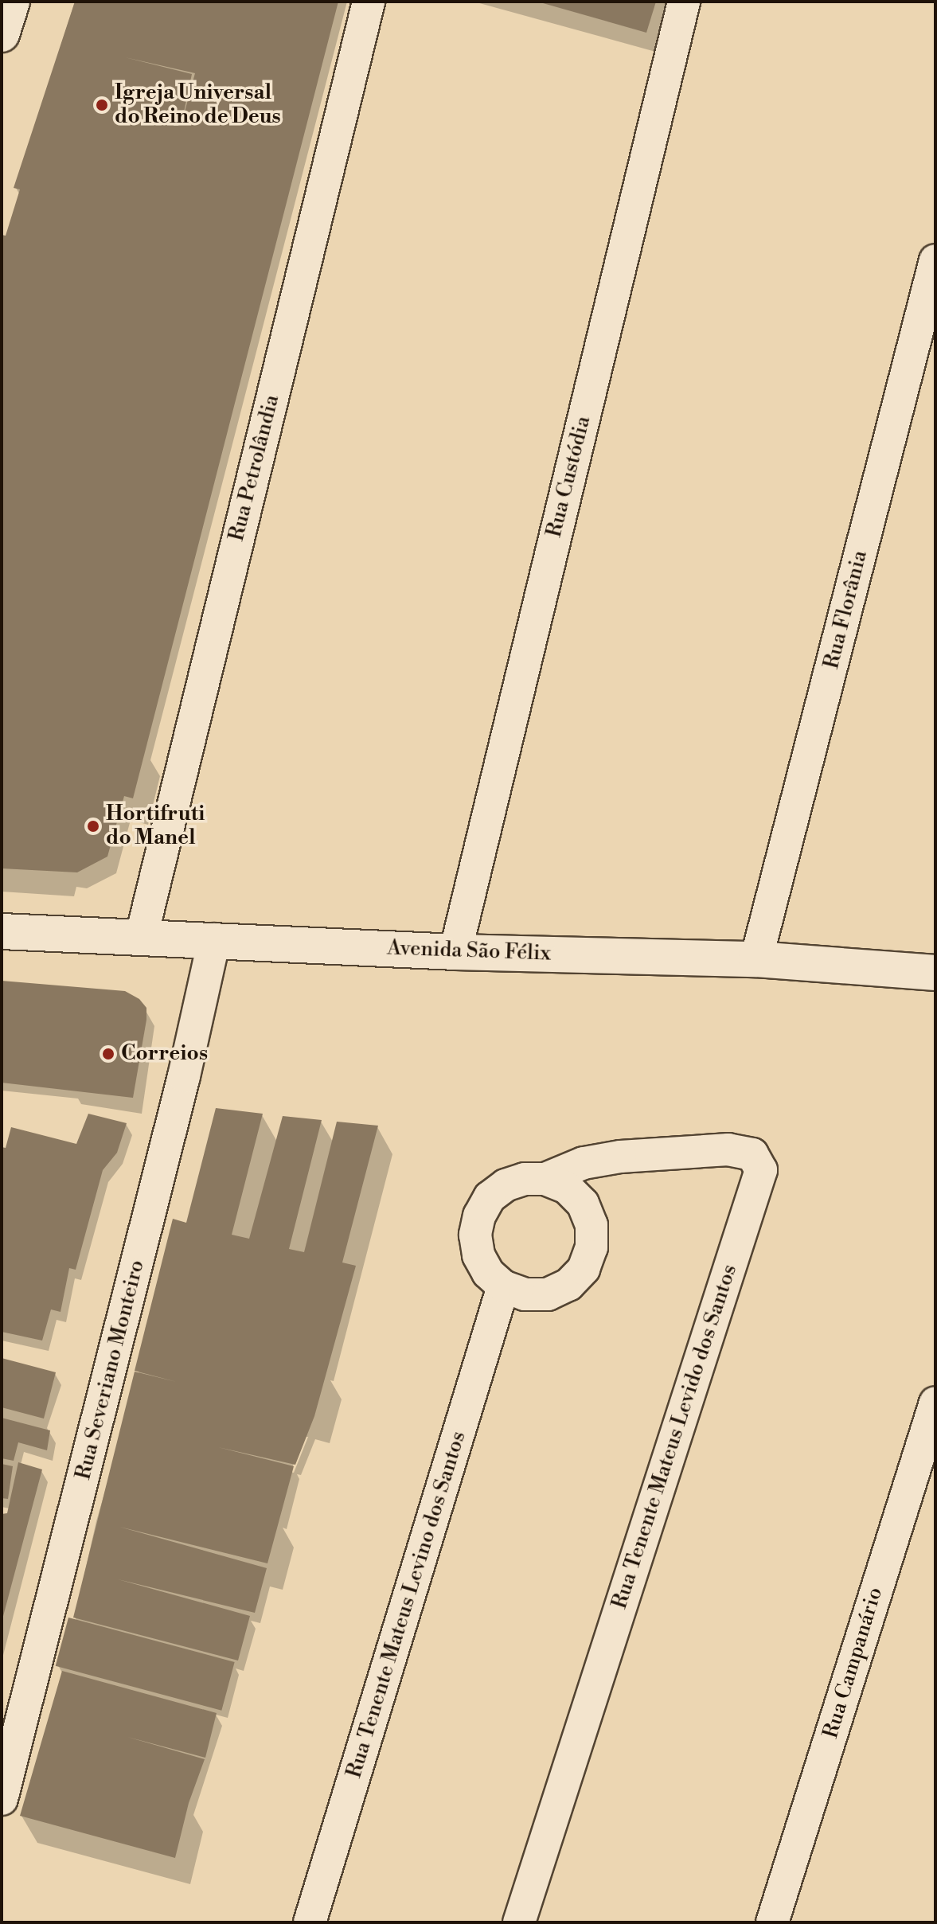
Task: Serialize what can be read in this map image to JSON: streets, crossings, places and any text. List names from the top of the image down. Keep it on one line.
{"streets":{"street":["Rua Petrolândia","Rua Custódia","Rua Florânia","Avenida São Félix","Rua Severiano Monteiro","Rua Tenente Mateus Levido dos Santos","Rua Tenente Mateus Levino dos Santos","Rua Campanário"]},"crossings":[["Rua Petrolândia","Avenida São Félix"],["Rua Custódia","Avenida São Félix"],["Rua Florânia","Avenida São Félix"],["Avenida São Félix","Rua Severiano Monteiro"],["Rua Tenente Mateus Levido dos Santos","Rua Tenente Mateus Levino dos Santos"]],"places":["Igreja Universal do Reino de Deus","Hortifruti do Manel","Correios"]}
